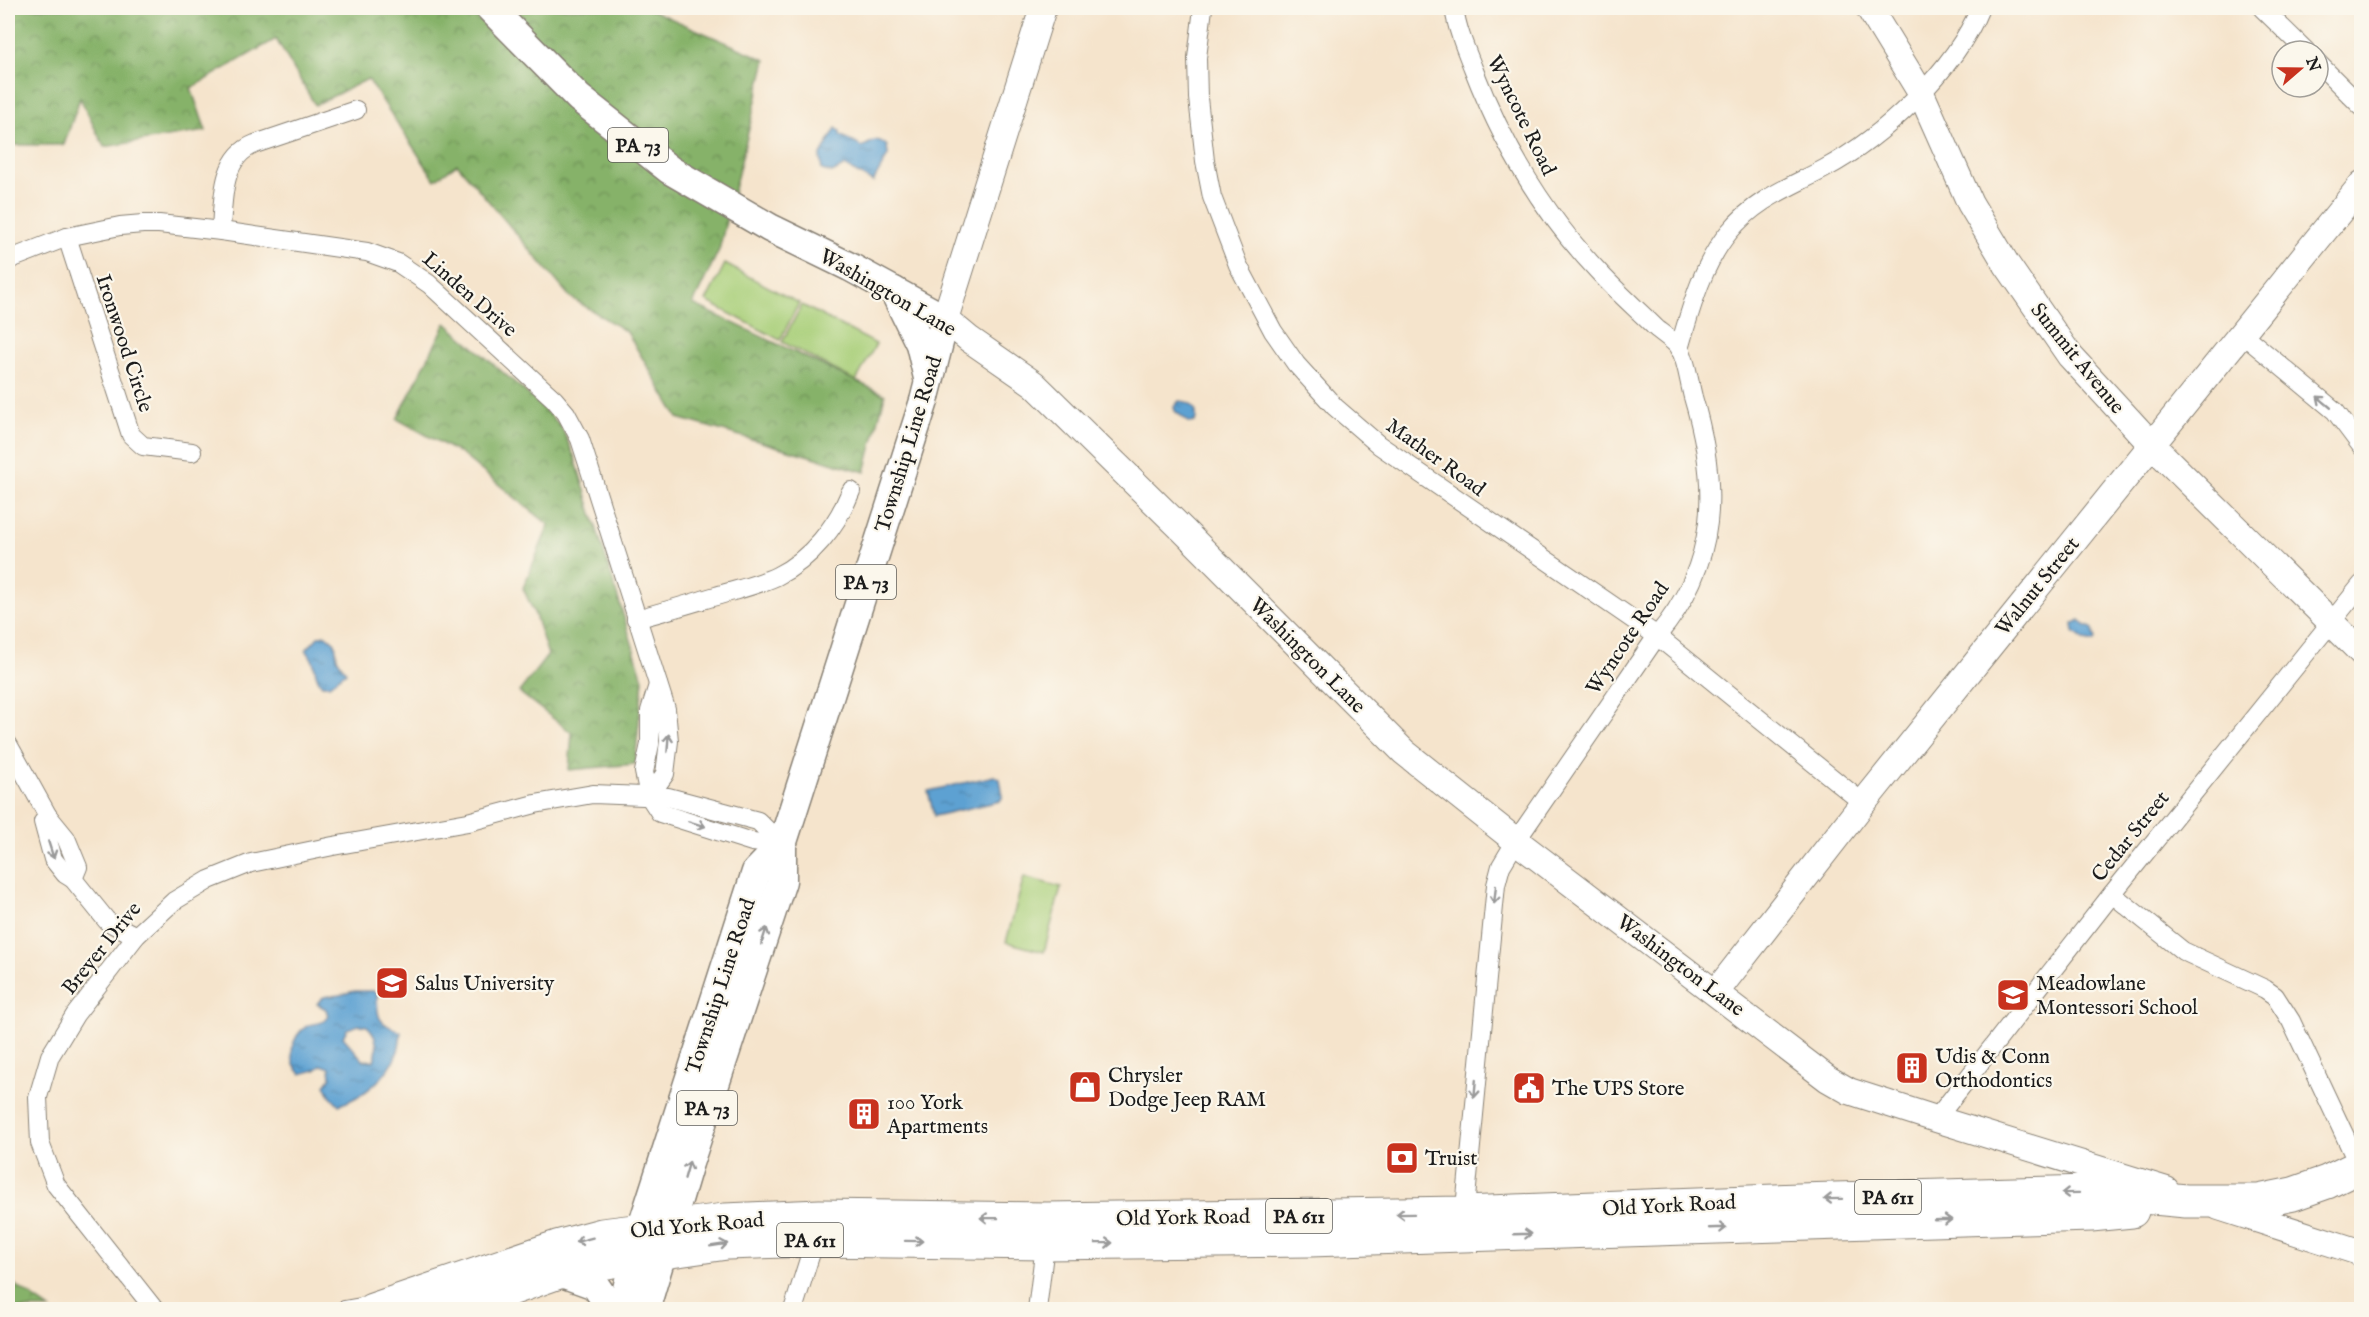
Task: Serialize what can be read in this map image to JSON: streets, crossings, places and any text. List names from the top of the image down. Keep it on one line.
{"streets":{"highway":["PA 611","Old York Road"],"main road":["PA 73","Washington Lane","Township Line Road"],"street":["Wyncote Road","Linden Drive","Ironwood Circle","Summit Avenue","Mather Road","Walnut Street","Cedar Street","Breyer Drive"]},"crossings":[["Wyncote Road","Washington Lane"],["Wyncote Road","Mather Road"],["Wyncote Road","Old York Road"],["Washington Lane","Township Line Road"],["Washington Lane","Walnut Street"],["Washington Lane","Cedar Street"],["Washington Lane","Old York Road"],["Linden Drive","Ironwood Circle"],["Linden Drive","Breyer Drive"],["Summit Avenue","Walnut Street"],["Summit Avenue","Cedar Street"],["Township Line Road","Breyer Drive"],["Township Line Road","Old York Road"],["Mather Road","Walnut Street"]],"places":{"school or university":["Salus University","Meadowlane Montessori School"],"building":["Udis & Conn Orthodontics","100 York Apartments"],"shop":["Chrysler Dodge Jeep RAM"],"public building":["The UPS Store"],"bank":["Truist"]},"north":"right"}
